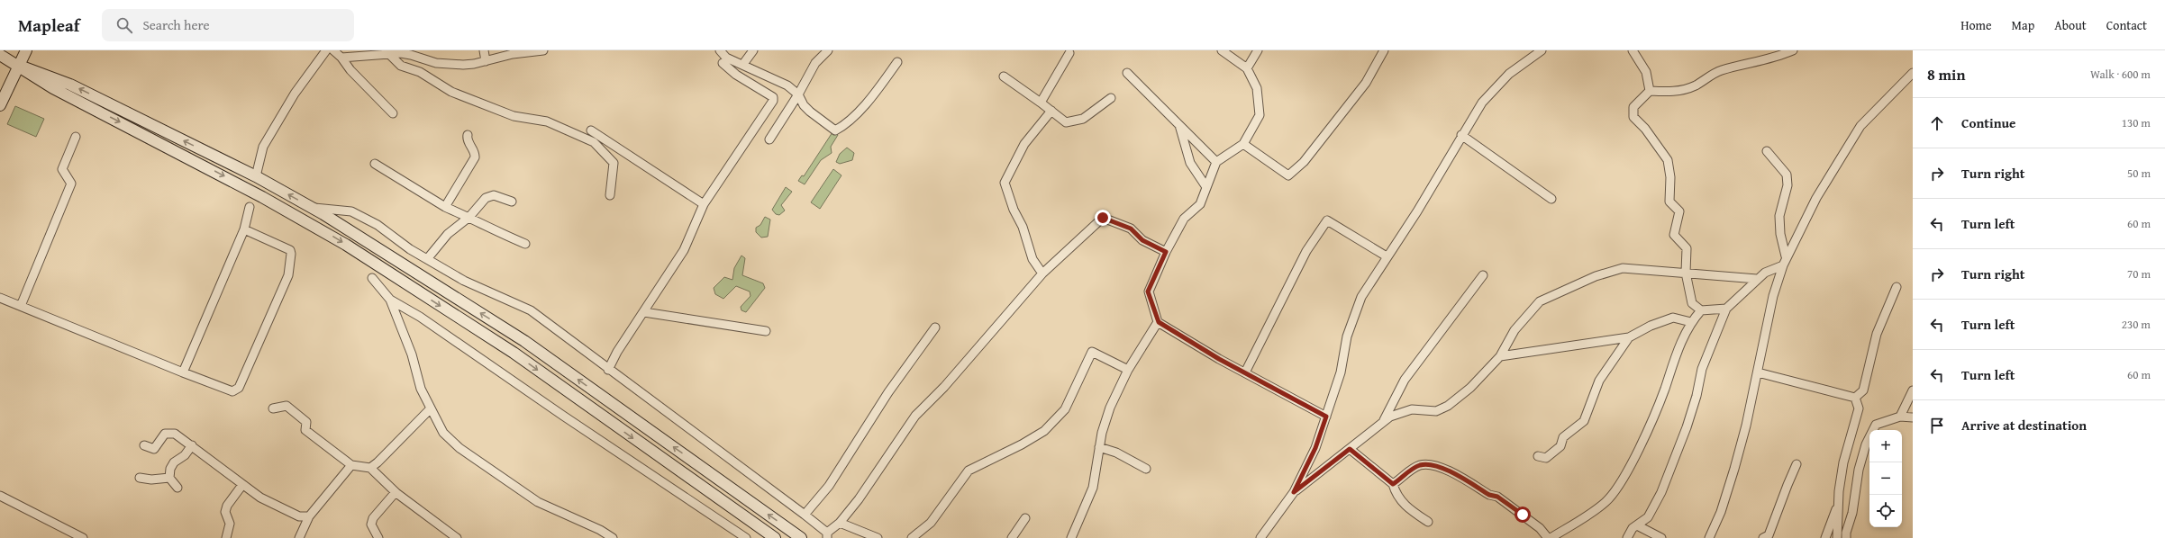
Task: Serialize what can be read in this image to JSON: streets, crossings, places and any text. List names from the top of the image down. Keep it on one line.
{"page":{"header":"Mapleaf","search":"Search here","nav":["Home","Map","About","Contact"],"heading":["8 min","Walk · 600 m"],"list":[["Continue","130 m"],["Turn right","50 m"],["Turn left","60 m"],["Turn right","70 m"],["Turn left","230 m"],["Turn left","60 m"],"Arrive at destination"],"map_buttons":["+","−"]}}
